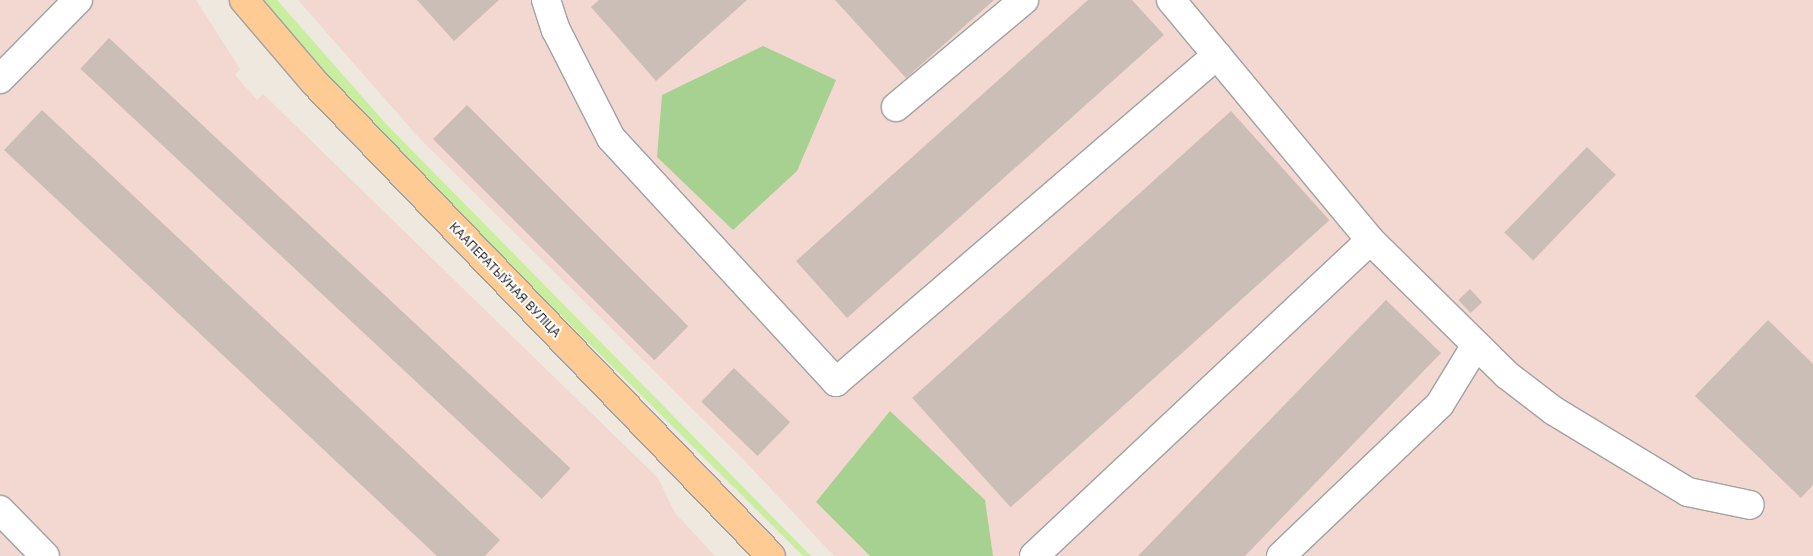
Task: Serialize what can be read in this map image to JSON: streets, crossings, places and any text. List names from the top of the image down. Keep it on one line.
{"streets":{"main road":["КААПЕРАТЫЎНАЯ ВУЛІЦА"]}}
